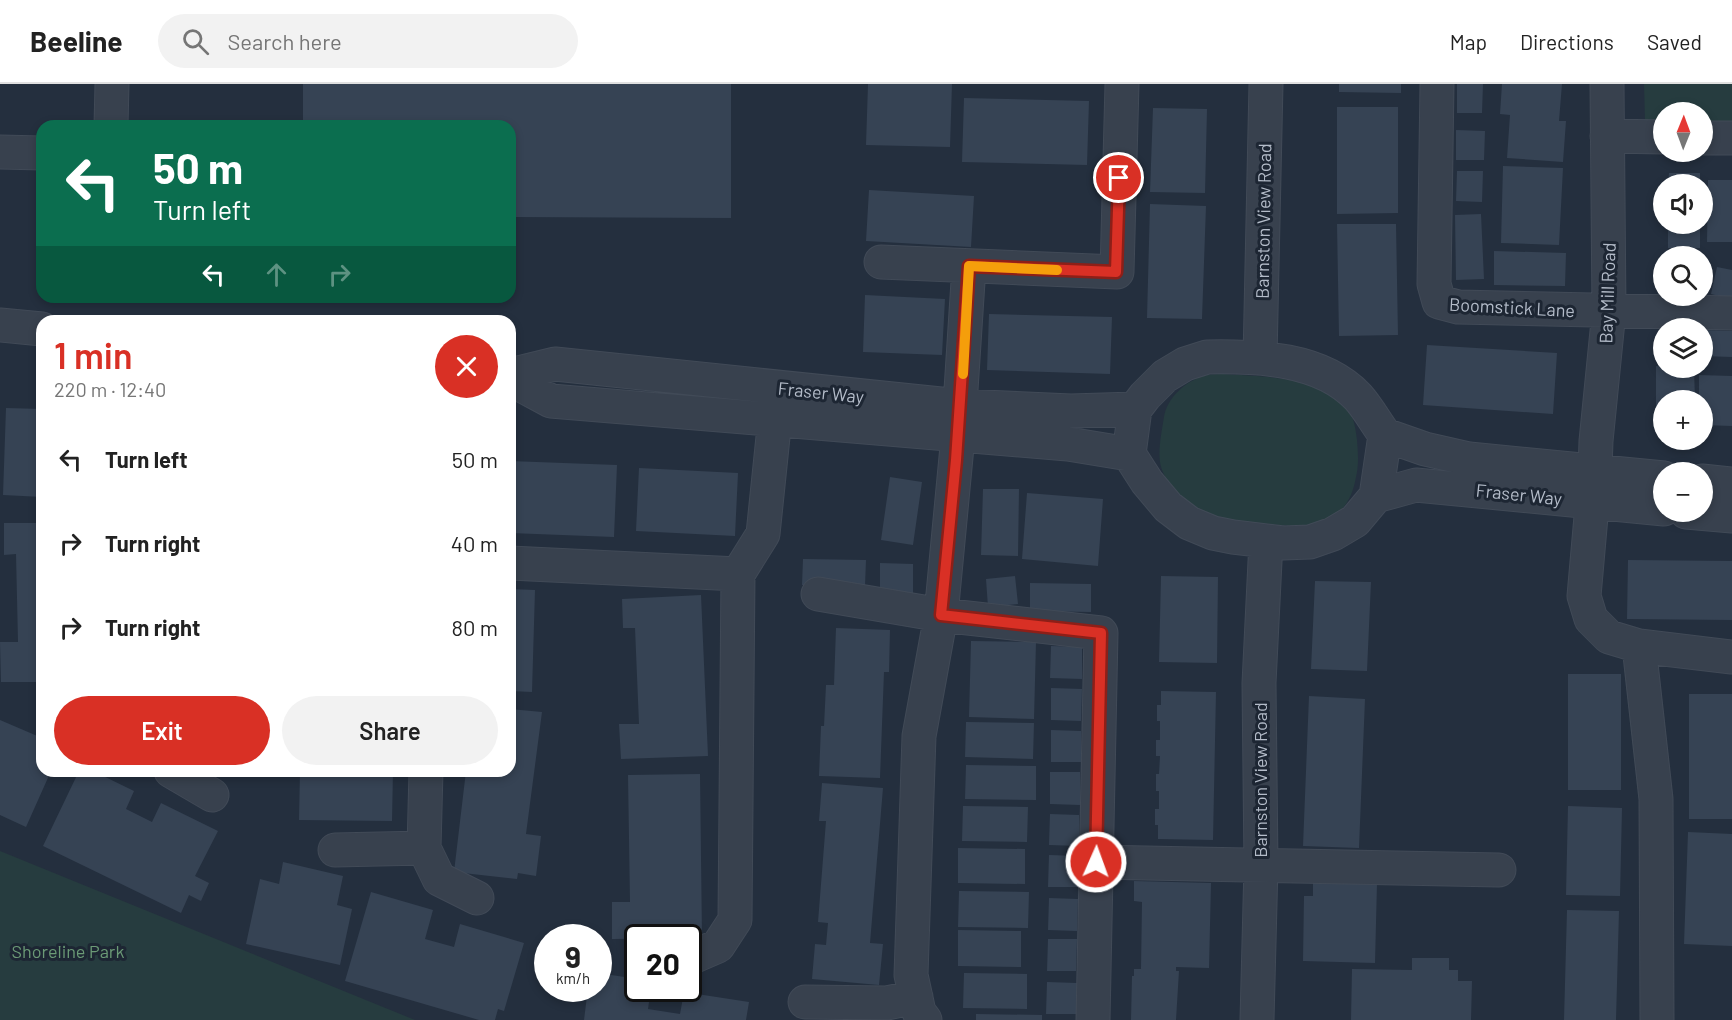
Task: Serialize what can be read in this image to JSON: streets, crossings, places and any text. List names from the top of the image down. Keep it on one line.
{"streets":{"street":["Barnston View Road","Bay Mill Road","Boomstick Lane","Fraser Way"]},"crossings":[["Bay Mill Road","Boomstick Lane"],["Bay Mill Road","Fraser Way"]],"parks":["Shoreline Park"],"north":"top","page":{"header":"Beeline","search":"Search here","nav":["Map","Directions","Saved"],"map_buttons":["+","−"],"turn":["50 m","Turn left"],"heading":["1 min","220 m · 12:40"],"list":[{"name":"Turn left","value":"50 m"},{"name":"Turn right","value":"40 m"},{"name":"Turn right","value":"80 m"}],"buttons":["Exit","Share"],"speed":"9 km/h","limit":"20"}}
